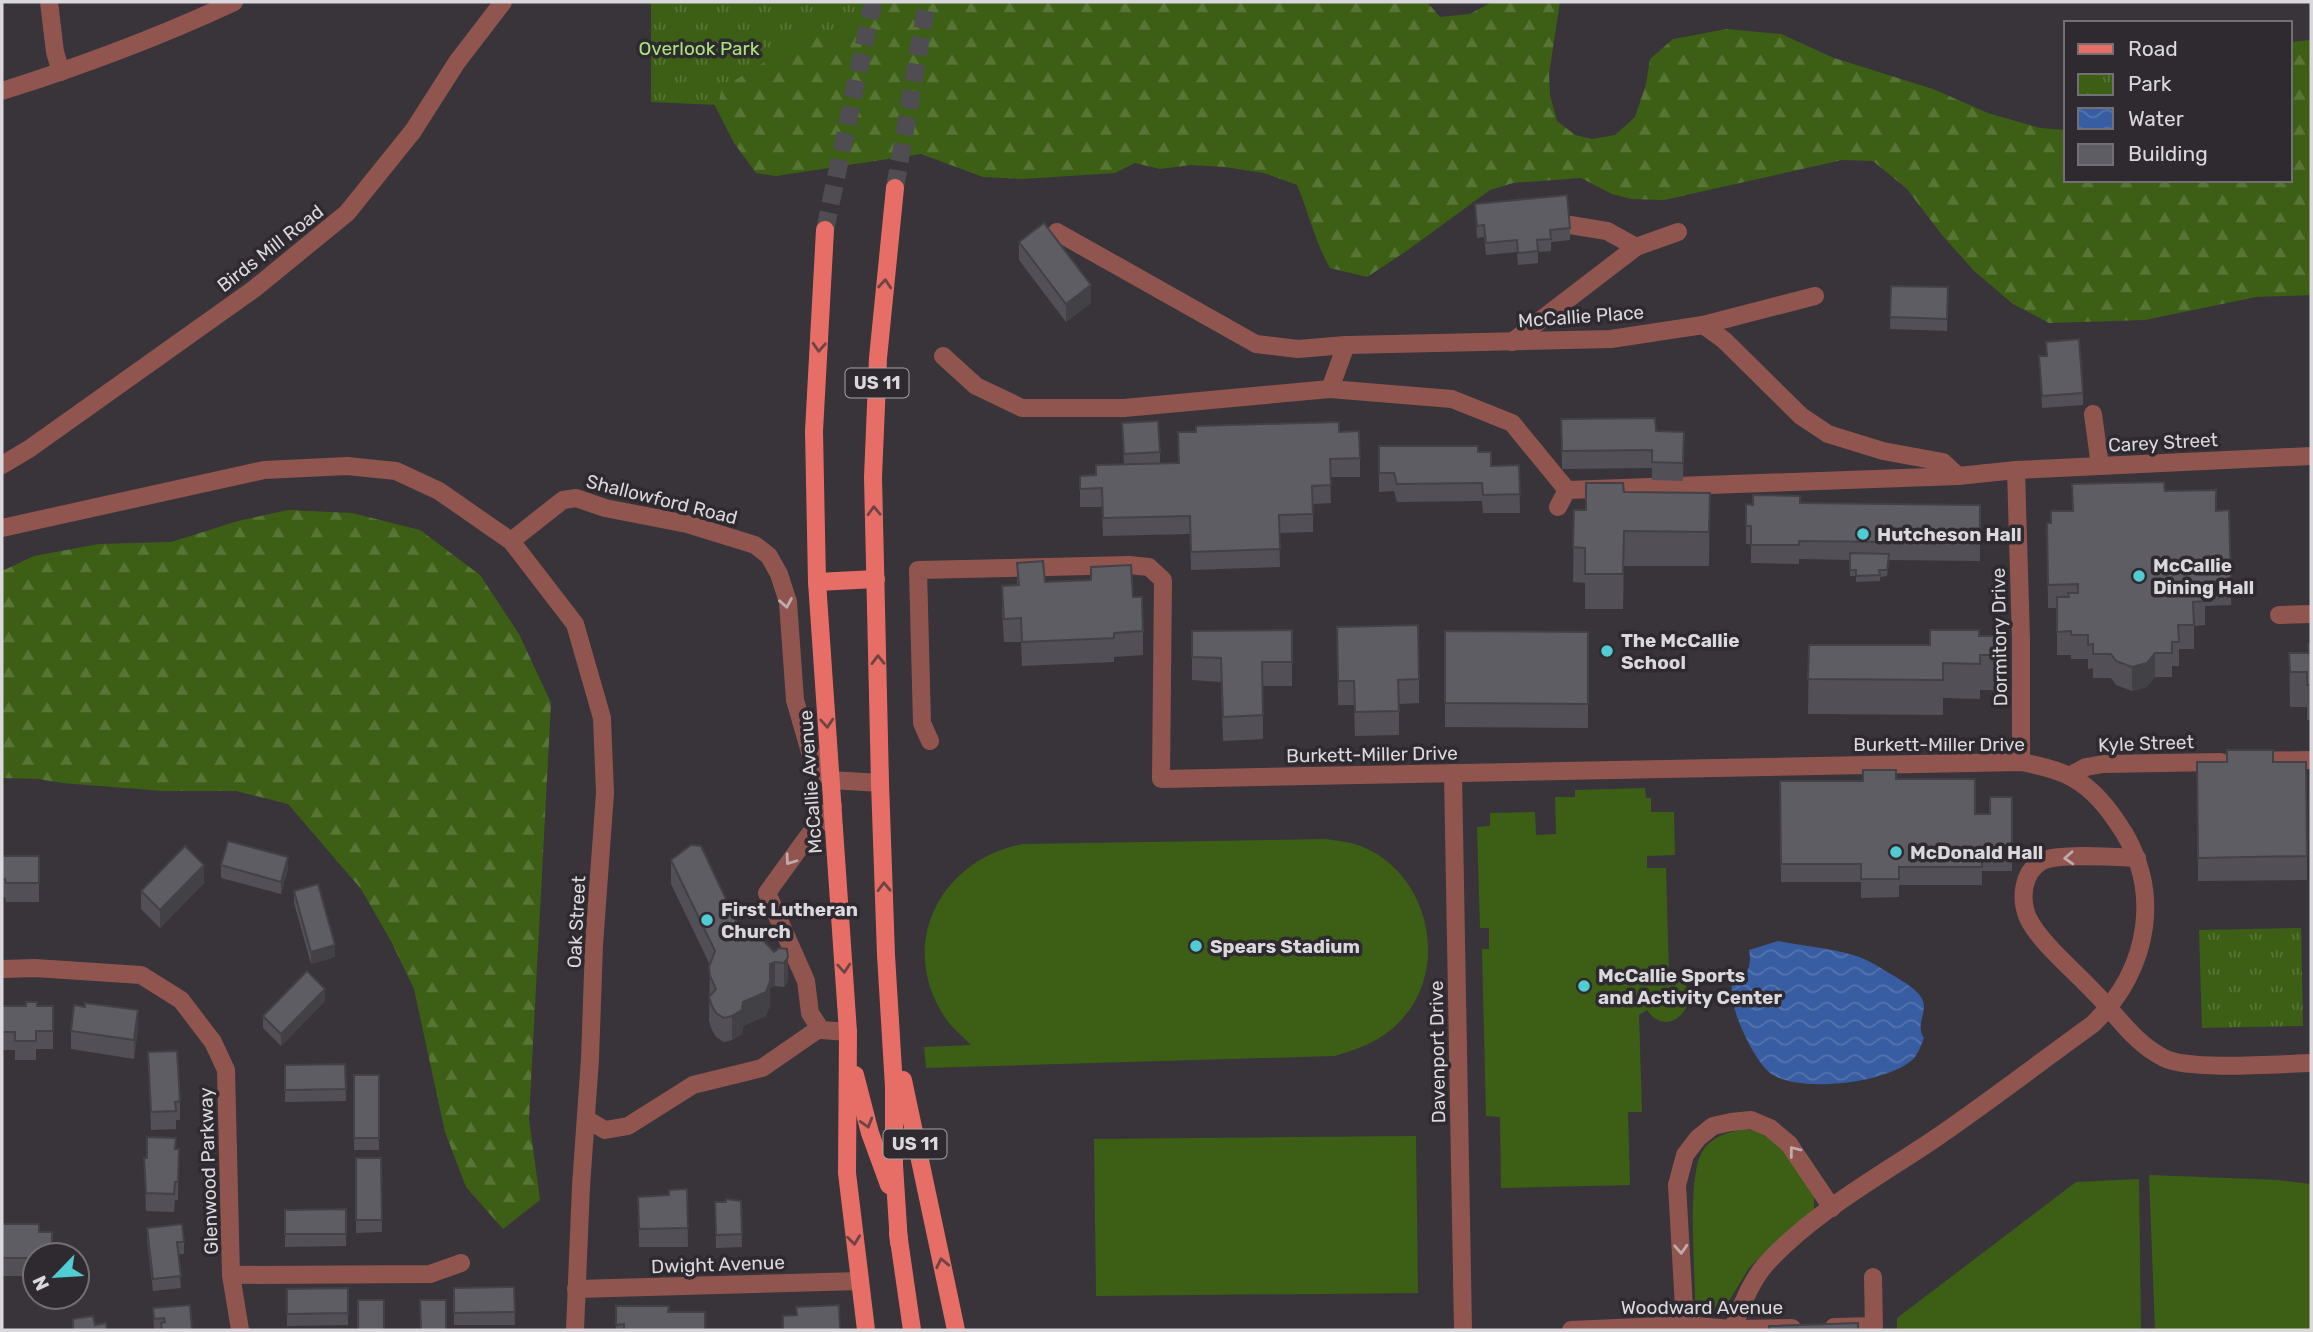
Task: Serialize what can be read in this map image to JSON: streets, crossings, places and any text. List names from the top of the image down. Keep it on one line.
{"streets":{"main road":["US 11","McCallie Avenue"],"street":["Birds Mill Road","McCallie Place","Carey Street","Shallowford Road","Dormitory Drive","Kyle Street","Burkett-Miller Drive","Oak Street","Davenport Drive","Glenwood Parkway","Dwight Avenue","Woodward Avenue"]},"crossings":[["Carey Street","Dormitory Drive"],["Shallowford Road","McCallie Avenue"],["Shallowford Road","Oak Street"],["Dormitory Drive","Burkett-Miller Drive"],["Kyle Street","Burkett-Miller Drive"],["Burkett-Miller Drive","Davenport Drive"],["Burkett-Miller Drive","Woodward Avenue"],["McCallie Avenue","Dwight Avenue"],["Oak Street","Dwight Avenue"]],"parks":["Overlook Park"],"places":["Hutcheson Hall","McCallie Dining Hall","The McCallie School","McDonald Hall","First Lutheran Church","Spears Stadium","McCallie Sports and Activity Center"],"legend":["Road","Park","Water","Building"],"north":"bottom left"}
